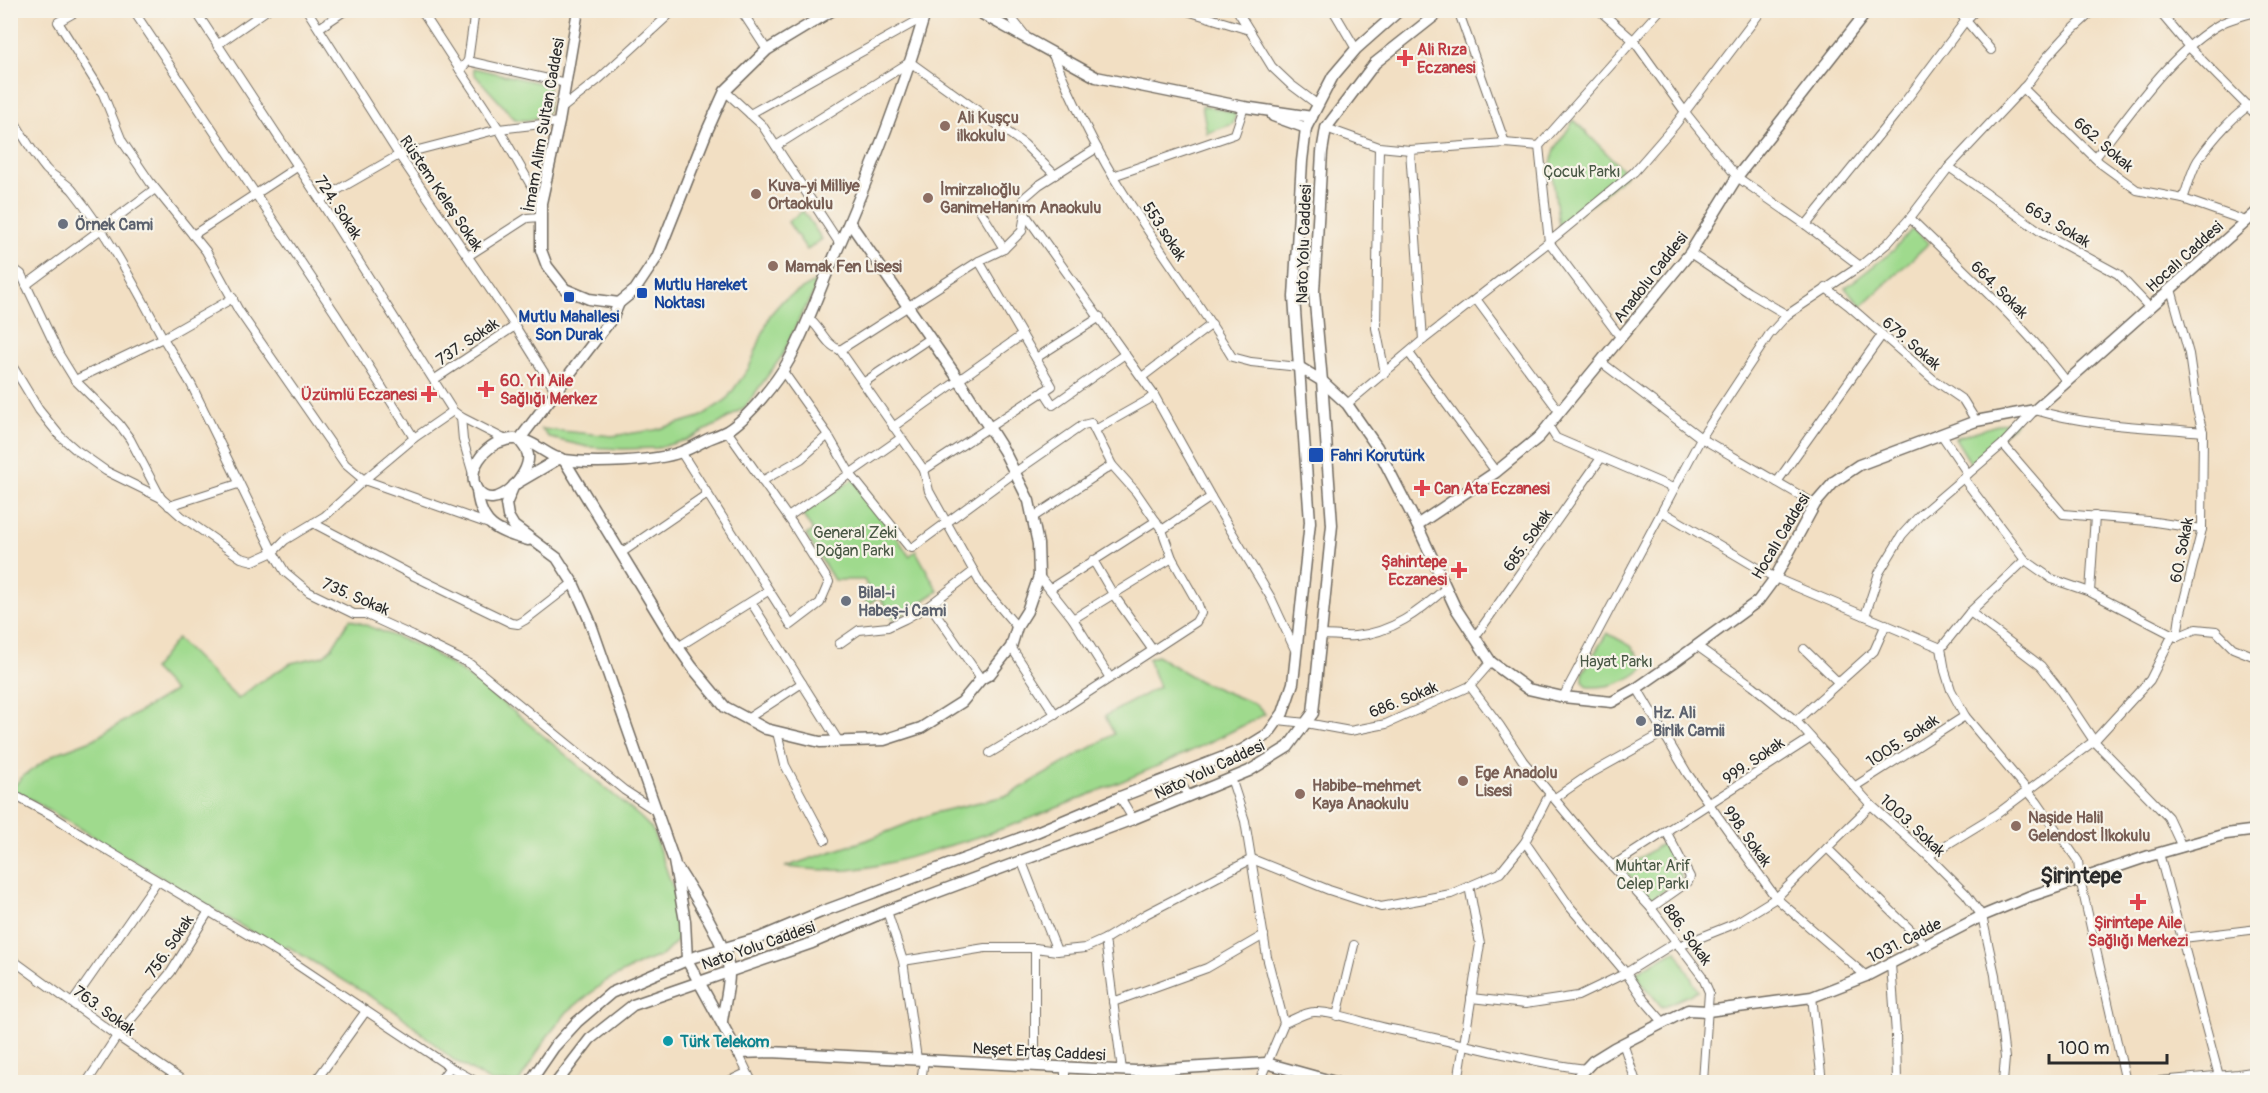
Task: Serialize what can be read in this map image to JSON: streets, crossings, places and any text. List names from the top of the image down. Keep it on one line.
{"streets":{"street":["İmam Alim Sultan Caddesi","662. Sokak","Rüstem Keleş Sokak","724. Sokak","663. Sokak","553.sokak","Nato Yolu Caddesi","Hocalı Caddesi","Anadolu Caddesi","664. Sokak","737. Sokak","679. Sokak","685. Sokak","60. Sokak","735. Sokak","686. Sokak","1005. Sokak","999. Sokak","1003. Sokak","998. Sokak","886. Sokak","1031. Cadde","756. Sokak","763. Sokak","Neşet Ertaş Caddesi"]},"crossings":[["662. Sokak","Hocalı Caddesi"],["Rüstem Keleş Sokak","737. Sokak"],["724. Sokak","737. Sokak"],["663. Sokak","Hocalı Caddesi"],["553.sokak","Hocalı Caddesi"],["Nato Yolu Caddesi","Hocalı Caddesi"],["Nato Yolu Caddesi","686. Sokak"],["Hocalı Caddesi","Anadolu Caddesi"],["Hocalı Caddesi","664. Sokak"],["Hocalı Caddesi","679. Sokak"],["Hocalı Caddesi","685. Sokak"],["Hocalı Caddesi","60. Sokak"],["Hocalı Caddesi","686. Sokak"],["Hocalı Caddesi","1003. Sokak"],["Hocalı Caddesi","998. Sokak"],["60. Sokak","1003. Sokak"],["686. Sokak","886. Sokak"],["1005. Sokak","1003. Sokak"],["999. Sokak","1003. Sokak"],["999. Sokak","998. Sokak"],["999. Sokak","886. Sokak"],["1003. Sokak","1031. Cadde"],["998. Sokak","1031. Cadde"],["886. Sokak","1031. Cadde"],["756. Sokak","763. Sokak"]],"districts":["Şirintepe"],"parks":["Çocuk Parkı","General Zeki Doğan Parkı","Hayat Parkı","Muhtar Arif Celep Parkı"],"places":{"health":["Ali Rıza Eczanesi","60. Yıl Aile Sağlığı Merkez","Üzümlü Eczanesi","Can Ata Eczanesi","Şahintepe Eczanesi","Şirintepe Aile Sağlığı Merkezi"],"other":["Ali Kuşçu ilkokulu","Kuva-yi Milliye Ortaokulu","İmirzalıoğlu GanimeHanım Anaokulu","Örnek Cami","Mamak Fen Lisesi","Bilal-i Habeş-i Cami","Hz. Ali Birlik Camii","Ege Anadolu Lisesi","Habibe-mehmet Kaya Anaokulu","Naşide Halil Gelendost İlkokulu","Türk Telekom"],"transit":["Mutlu Hareket Noktası","Mutlu Mahallesi Son Durak","Fahri Korutürk"]},"scale_bar":"100 m"}
